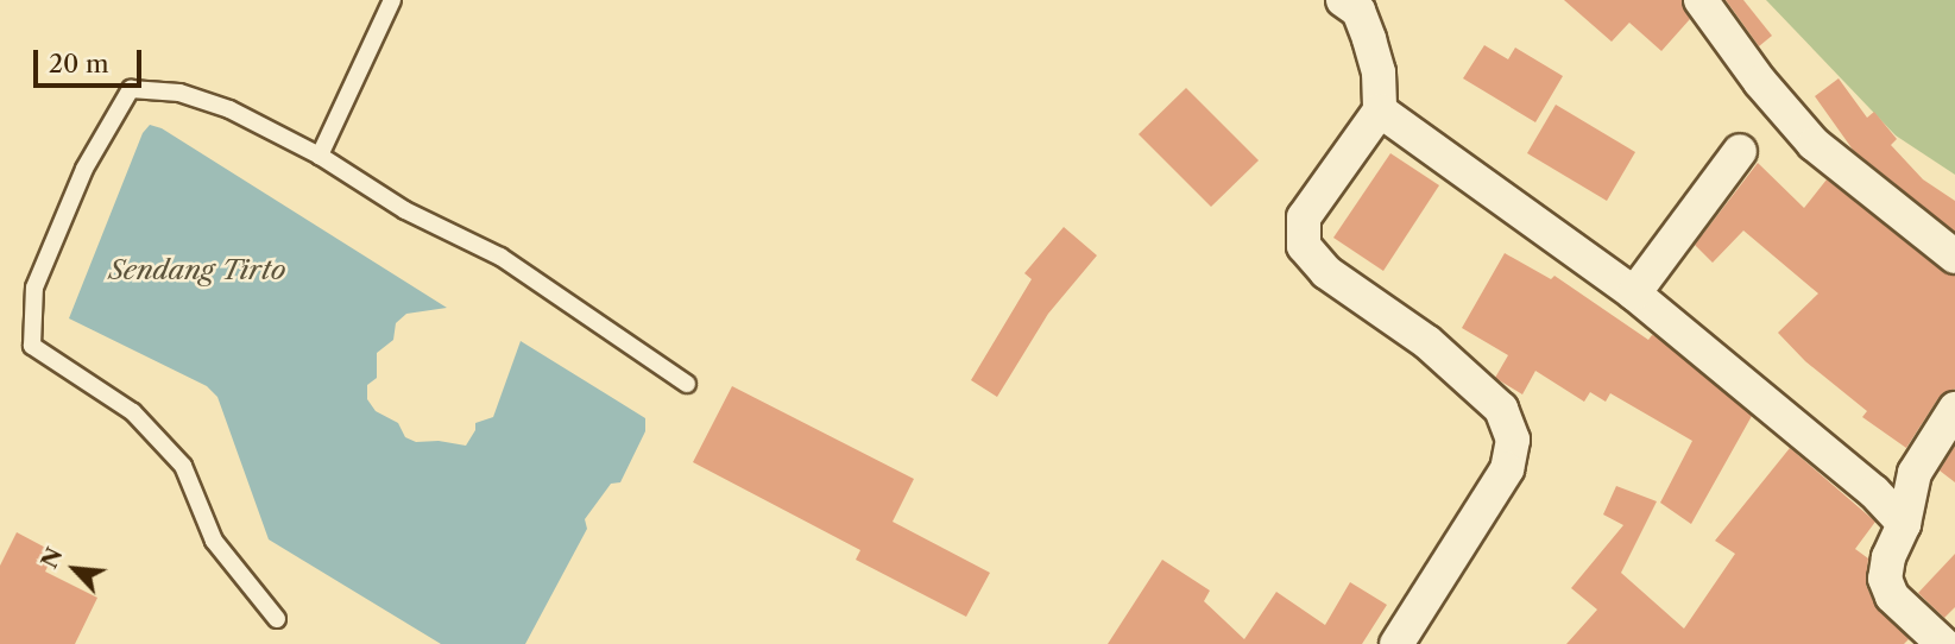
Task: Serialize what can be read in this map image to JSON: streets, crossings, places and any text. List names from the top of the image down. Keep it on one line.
{"water":["Sendang Tirto"],"scale_bar":"20 m","north":"top left"}
